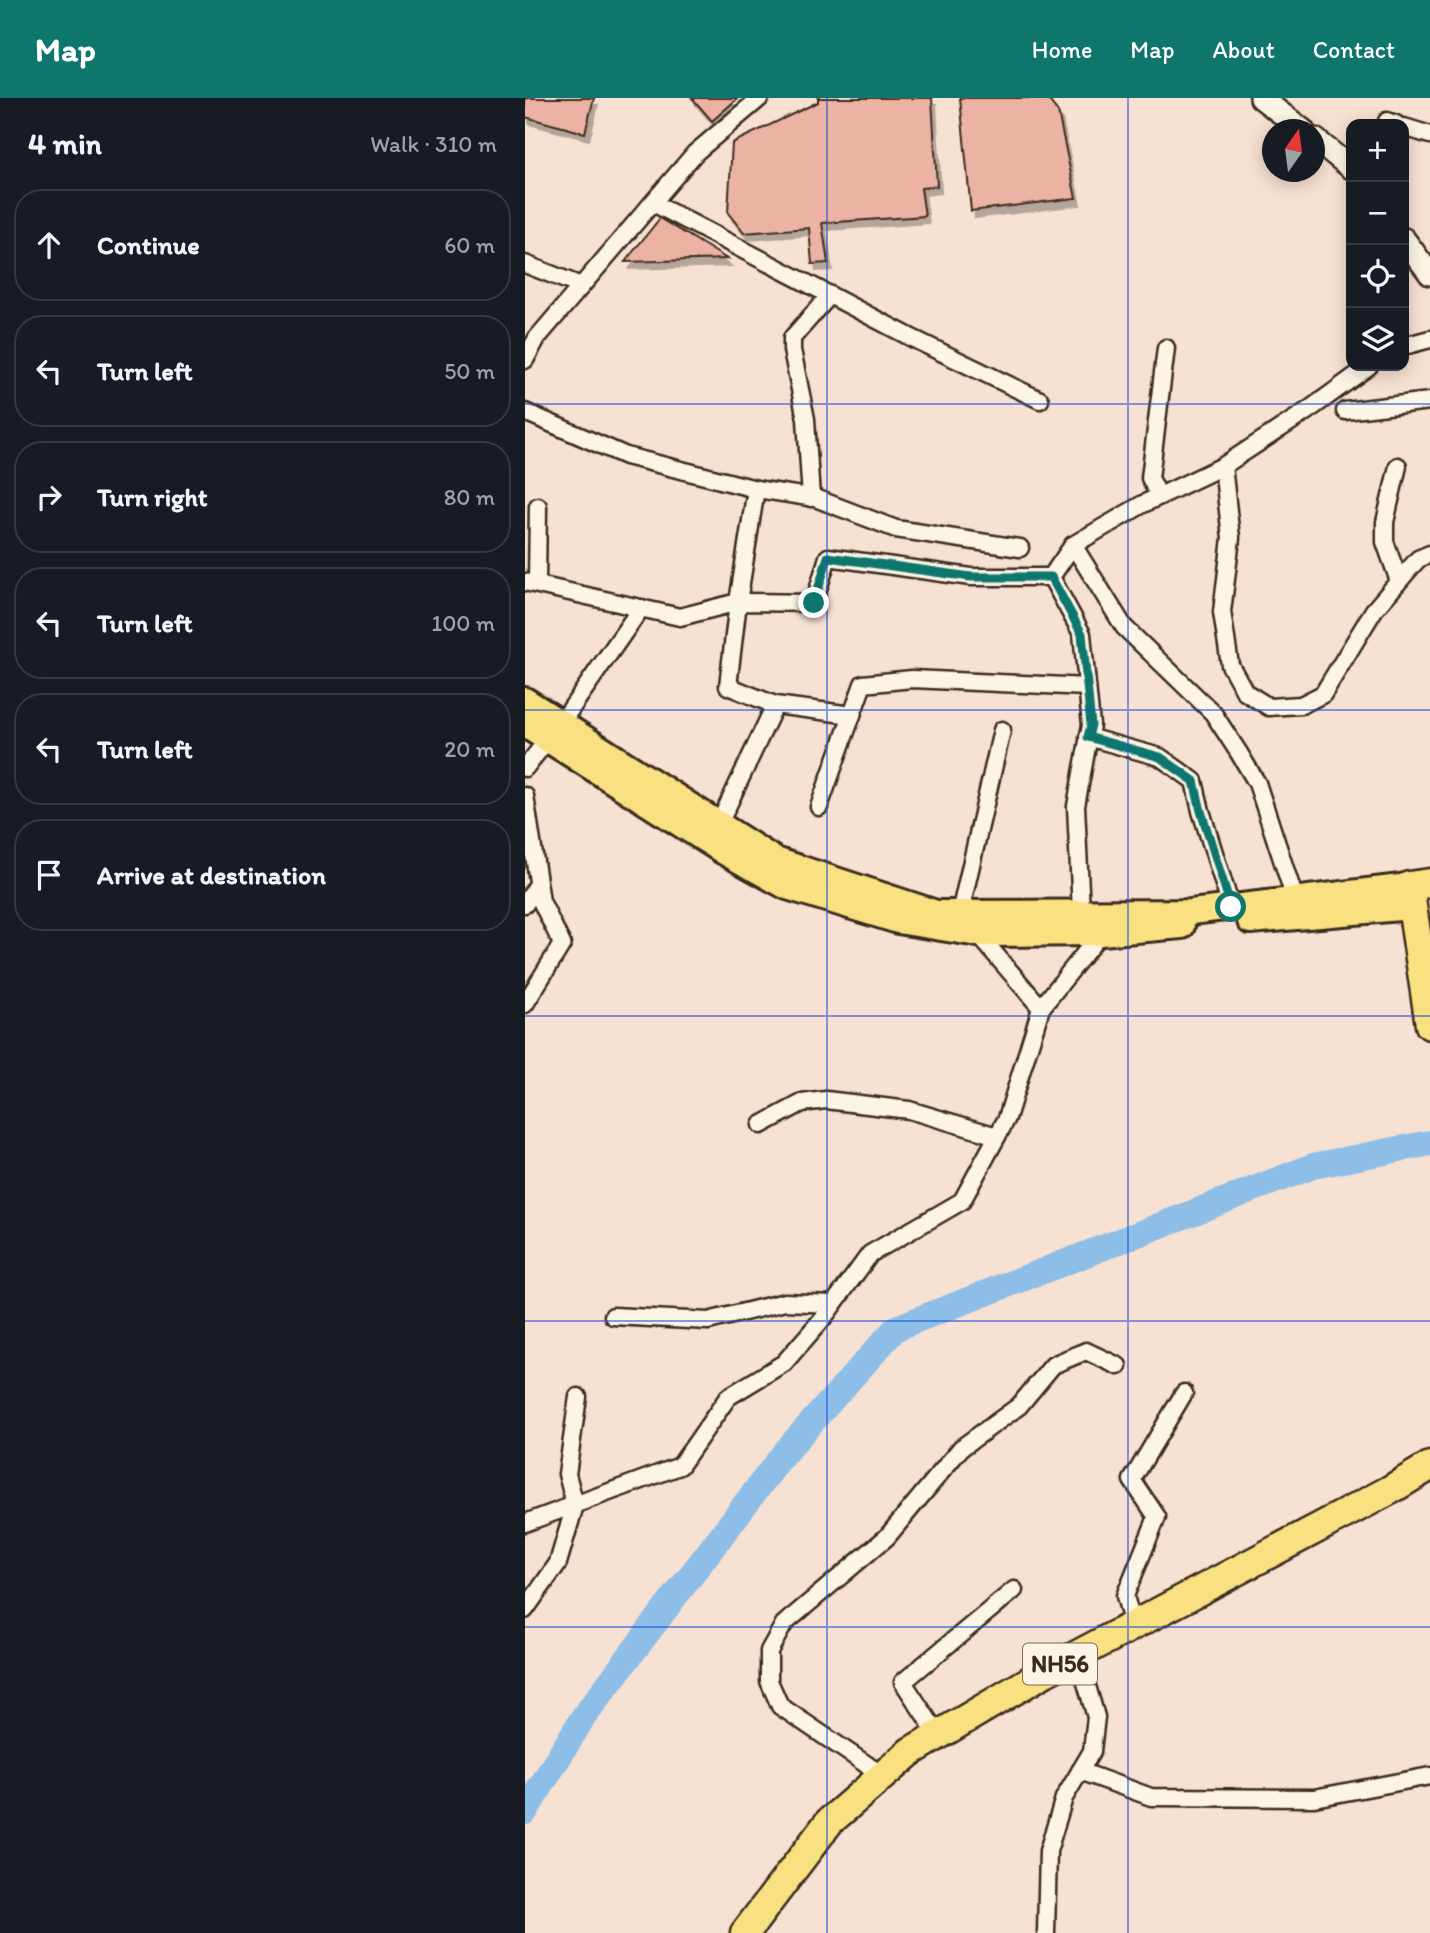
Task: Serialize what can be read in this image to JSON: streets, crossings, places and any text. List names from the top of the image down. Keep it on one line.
{"streets":{"highway":["NH56"]},"north":"top","page":{"header":"Map","nav":["Home","Map","About","Contact"],"heading":["4 min","Walk · 310 m"],"map_buttons":["+","−"],"list":[["Continue","60 m"],["Turn left","50 m"],["Turn right","80 m"],["Turn left","100 m"],["Turn left","20 m"],"Arrive at destination"]}}
